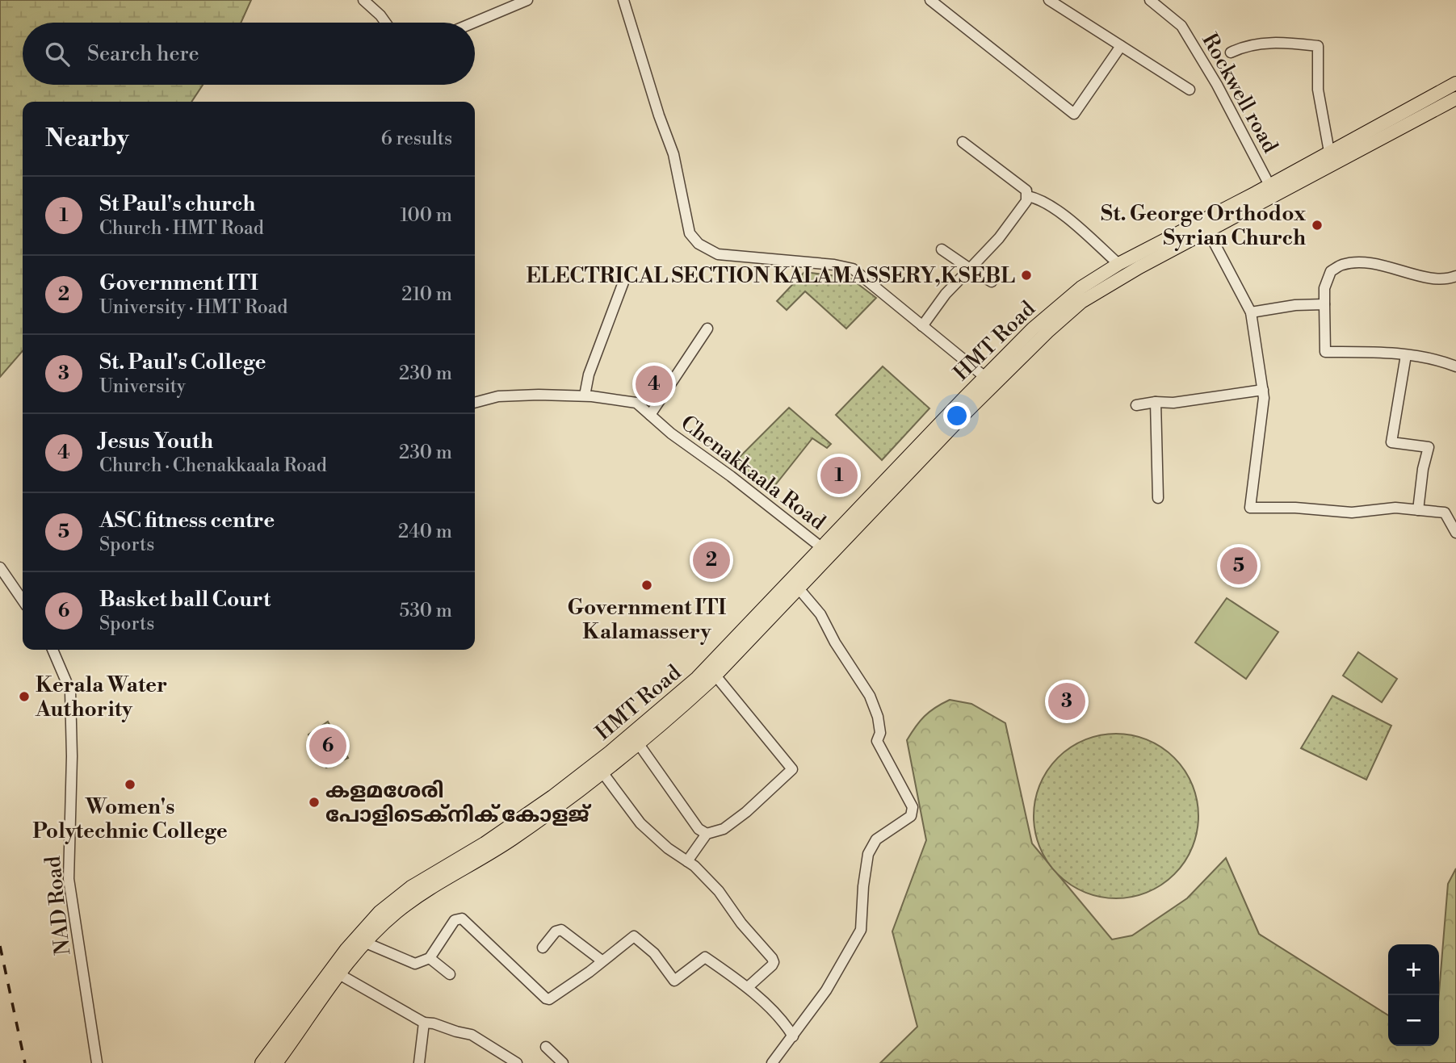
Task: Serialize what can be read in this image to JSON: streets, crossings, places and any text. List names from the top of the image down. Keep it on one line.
{"streets":{"main road":["HMT Road"],"street":["Rockwell road","Chenakkaala Road","NAD Road"]},"crossings":[["Rockwell road","HMT Road"],["HMT Road","Chenakkaala Road"]],"places":["St. George Orthodox Syrian Church","ELECTRICAL SECTION KALAMASSERY,KSEBL","Government ITI Kalamassery","Kerala Water Authority","Women's Polytechnic College","കളമശേരി പോളിടെക്നിക് കോളജ്"],"page":{"search":"Search here","heading":["Nearby","6 results"],"list":[{"mark":"1","name":"St Paul's church","note":"Church · HMT Road","value":"100 m"},{"mark":"2","name":"Government ITI","note":"University · HMT Road","value":"210 m"},{"mark":"3","name":"St. Paul's College","note":"University","value":"230 m"},{"mark":"4","name":"Jesus Youth","note":"Church · Chenakkaala Road","value":"230 m"},{"mark":"5","name":"ASC fitness centre","note":"Sports","value":"240 m"},{"mark":"6","name":"Basket ball Court","note":"Sports","value":"530 m"}],"pins":["4","1","2","5","3","6"],"map_buttons":["+","−"]}}
